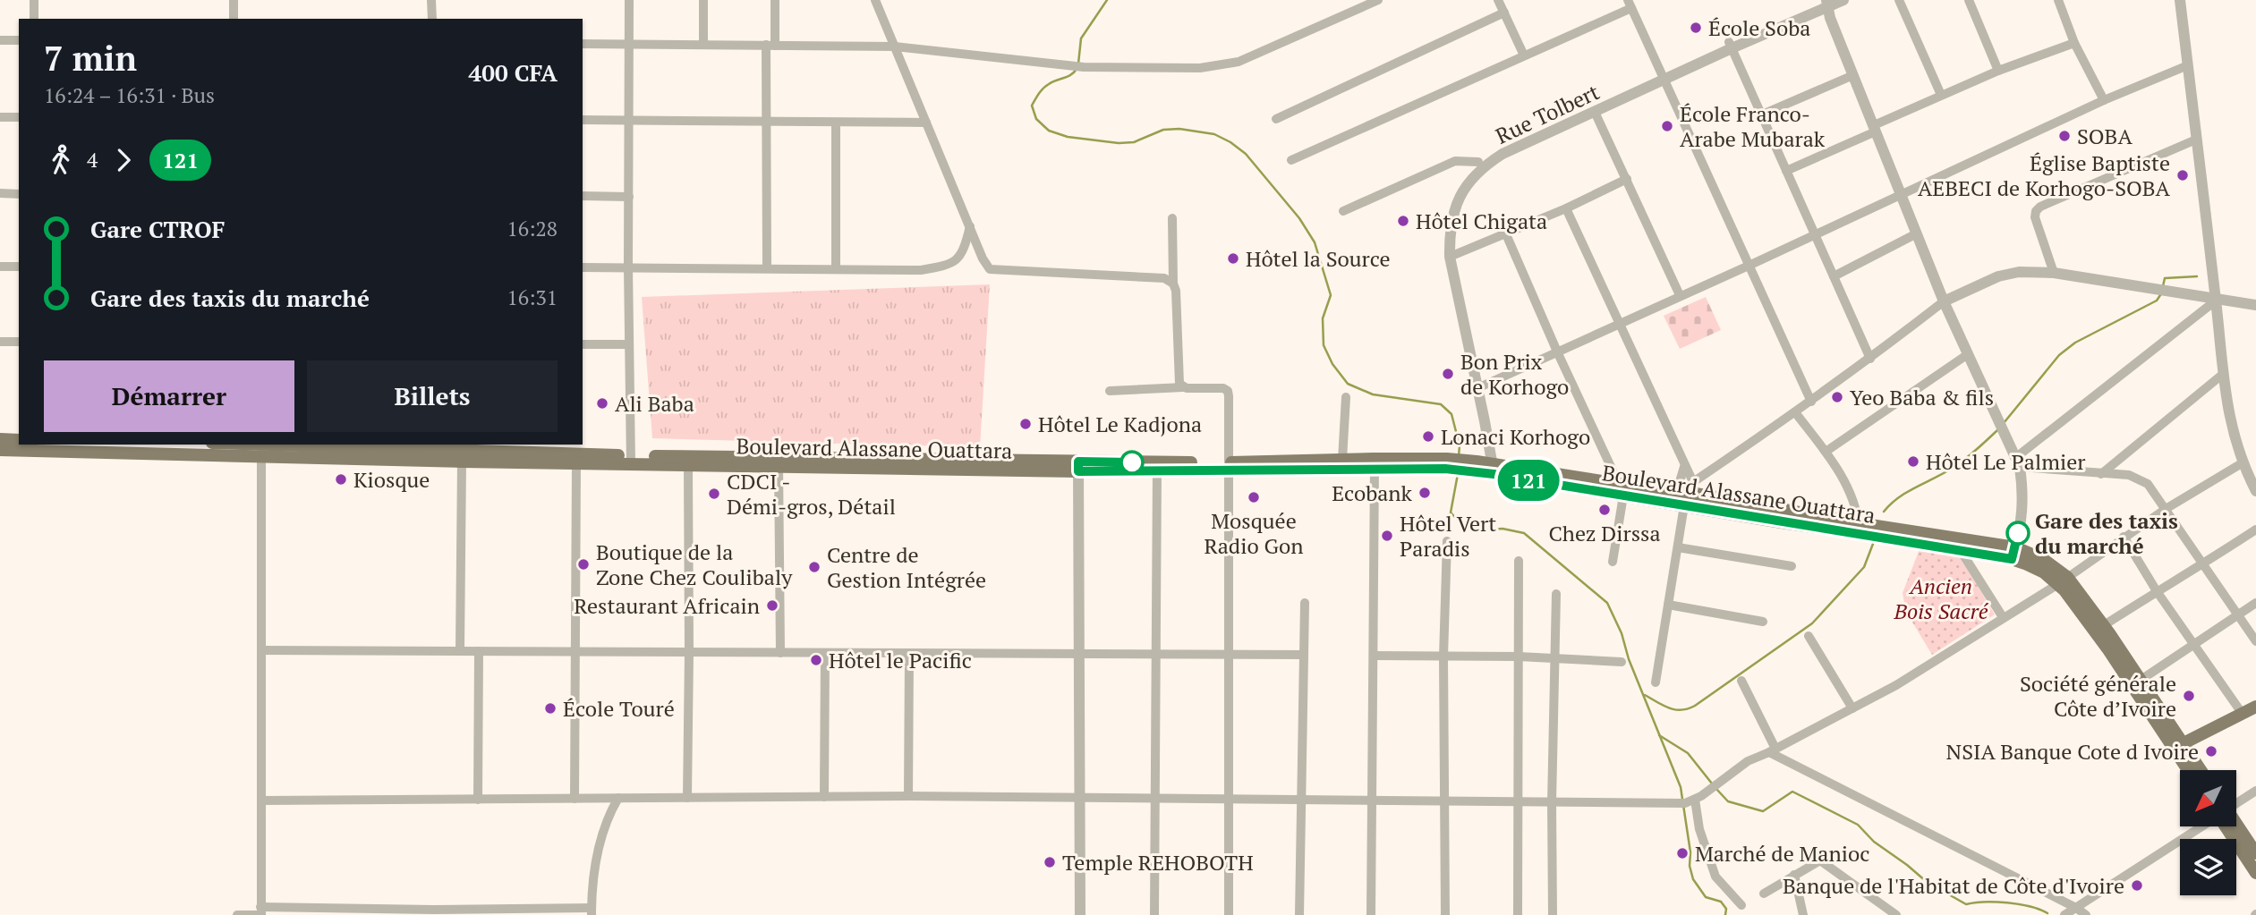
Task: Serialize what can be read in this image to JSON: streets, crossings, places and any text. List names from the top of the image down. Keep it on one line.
{"streets":{"main road":["Boulevard Alassane Ouattara"],"street":["Rue Tolbert"]},"crossings":[["Rue Tolbert","Boulevard Alassane Ouattara"]],"parks":["Ancien Bois Sacré"],"places":["École Soba","École Franco- Arabe Mubarak","SOBA","Église Baptiste AEBECI de Korhogo-SOBA","Hôtel Chigata","Hôtel la Source","Bon Prix de Korhogo","Yeo Baba & fils","Ali Baba","Hôtel Le Kadjona","Lonaci Korhogo","Hôtel Le Palmier","Kiosque","Ecobank","CDCI - Démi-gros, Détail","Mosquée Radio Gon","Chez Dirssa","Gare des taxis du marché","Hôtel Vert Paradis","Boutique de la Zone Chez Coulibaly","Centre de Gestion Intégrée","Restaurant Africain","Hôtel le Pacific","Société générale Côte d’Ivoire","École Touré","NSIA Banque Cote d Ivoire","Marché de Manioc","Temple REHOBOTH","Banque de l'Habitat de Côte d'Ivoire"],"lines":["bus line 121"],"north":"bottom left","page":{"on_map":"121","heading":["7 min","16:24 – 16:31 · Bus","400 CFA"],"legs":["4","121"],"list":[{"name":"Gare CTROF","value":"16:28"},{"name":"Gare des taxis du marché","value":"16:31"}],"buttons":["Démarrer","Billets"]}}
